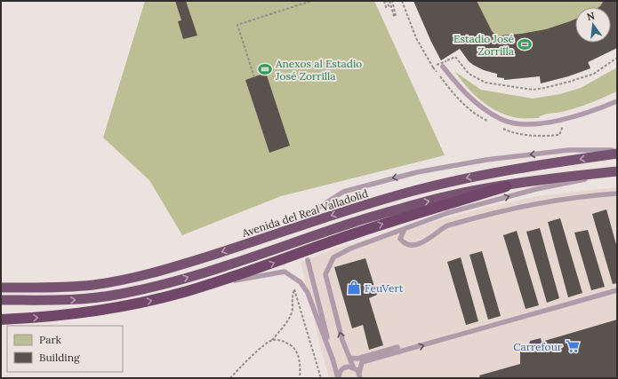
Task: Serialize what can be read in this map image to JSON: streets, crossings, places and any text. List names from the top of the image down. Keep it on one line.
{"streets":{"highway":["Avenida del Real Valladolid"]},"places":{"sports":["Estadio José Zorrilla","Anexos al Estadio José Zorrilla"],"shop":["FeuVert"],"supermarket":["Carrefour"]},"legend":["Park","Building"],"north":"top"}
